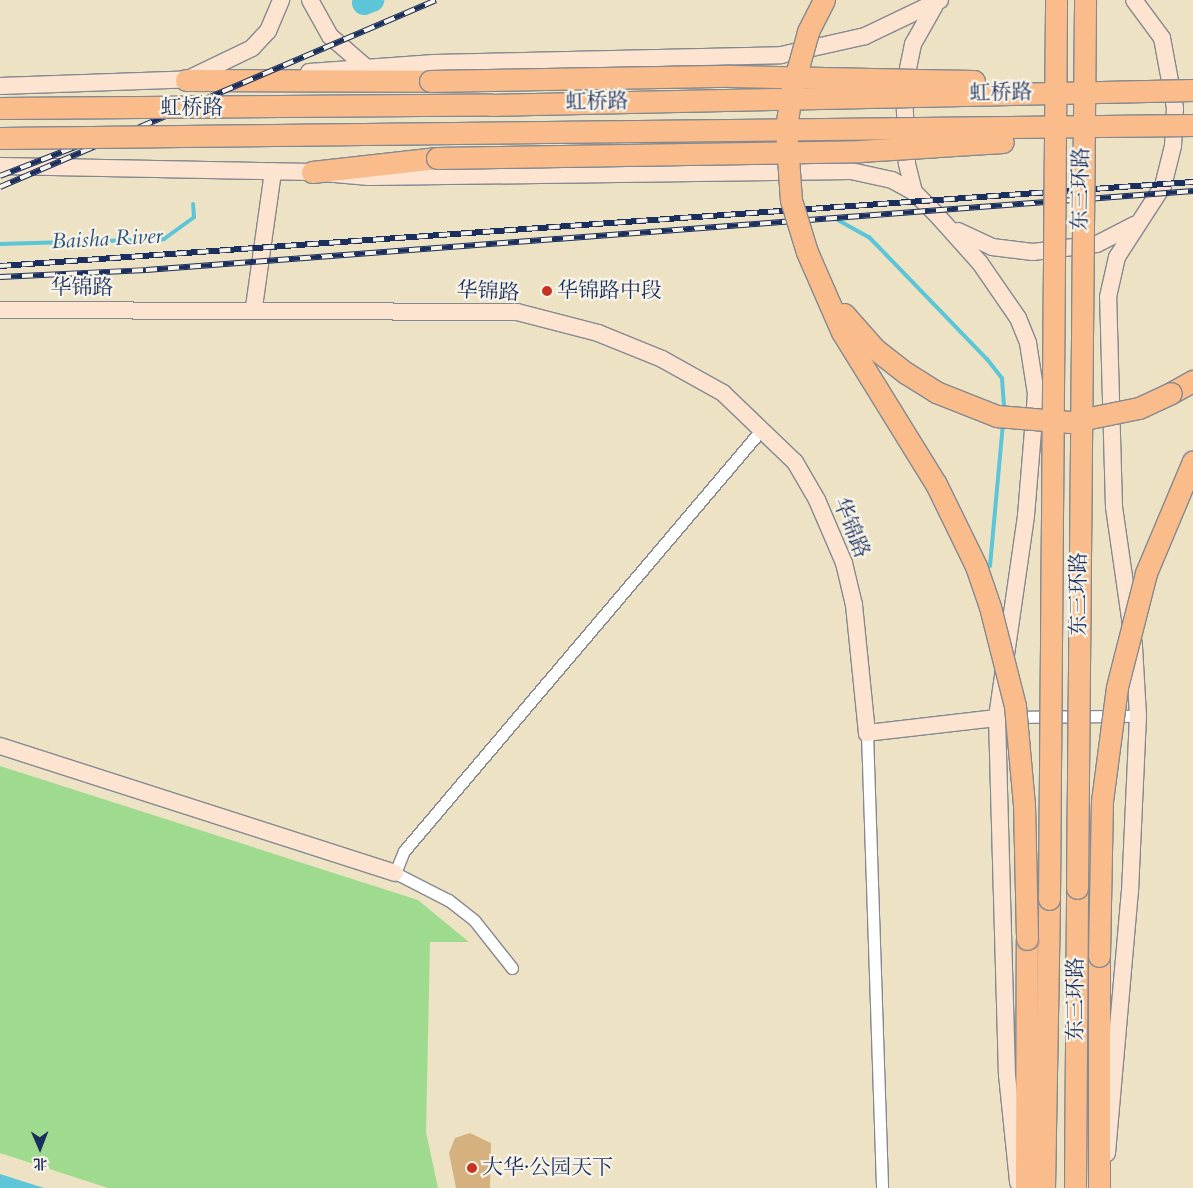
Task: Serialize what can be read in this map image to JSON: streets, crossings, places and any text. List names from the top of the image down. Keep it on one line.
{"streets":{"highway":["虹桥路","东三环路"],"main road":["华锦路"]},"water":["Baisha River"],"places":["华锦路中段","大华·公园天下"],"north":"bottom"}
